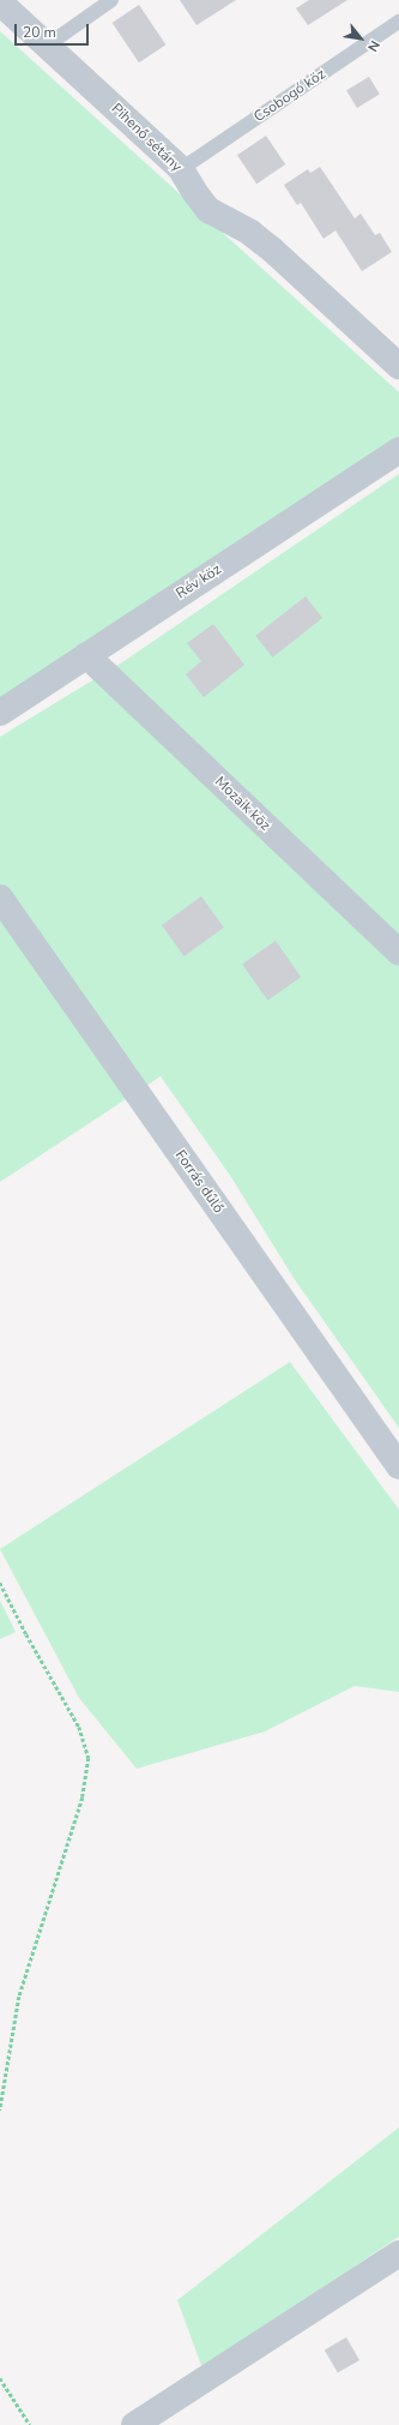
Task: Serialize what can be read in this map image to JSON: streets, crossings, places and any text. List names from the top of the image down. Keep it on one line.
{"streets":{"street":["Pihenő sétány","Rév köz","Mozaik köz","Forrás dűlő"],"lane":["Csobogó köz"]},"crossings":[["Csobogó köz","Pihenő sétány"],["Rév köz","Mozaik köz"]],"scale_bar":"20 m","north":"bottom right"}
